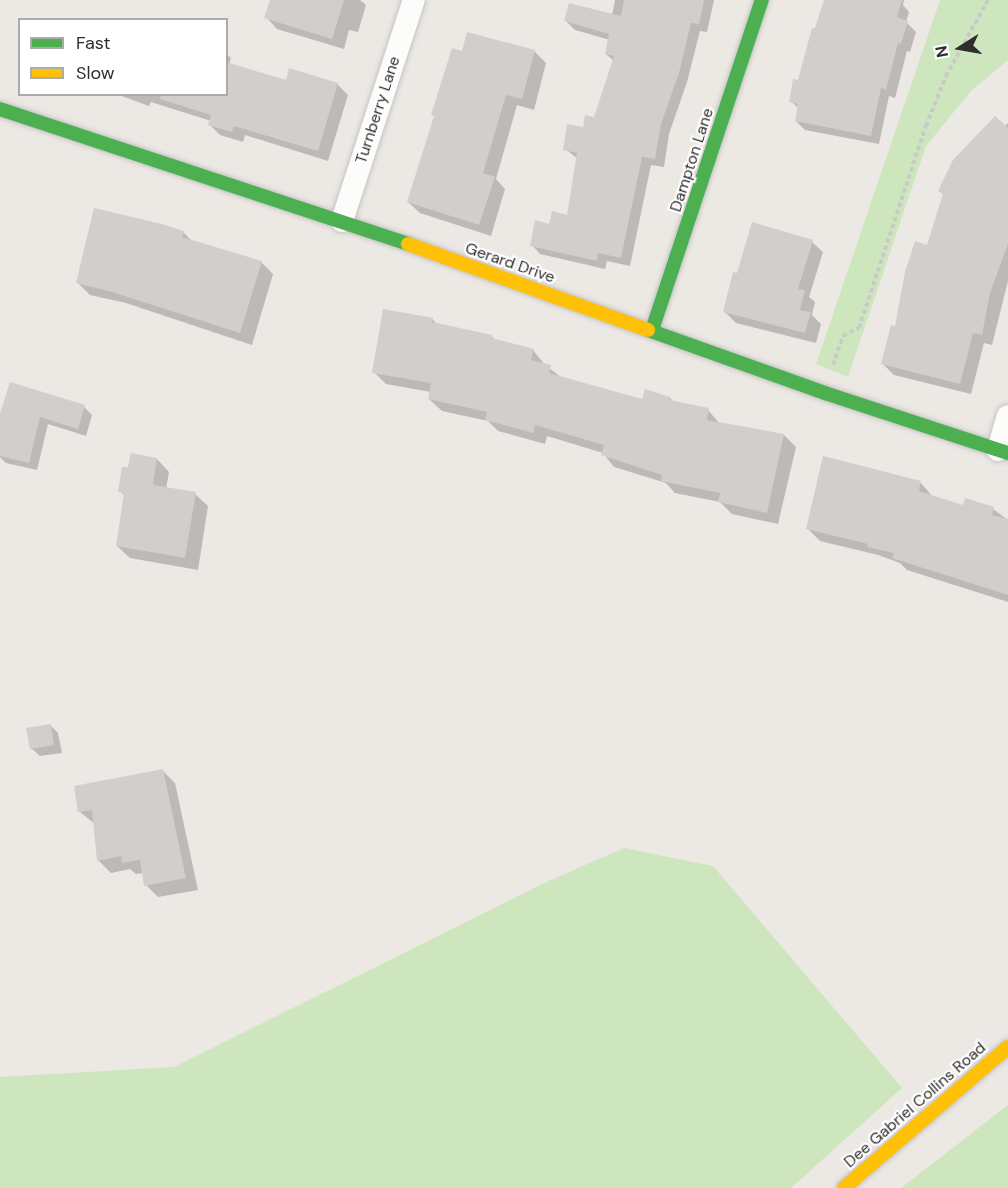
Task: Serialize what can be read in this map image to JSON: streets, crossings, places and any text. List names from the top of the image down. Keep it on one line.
{"streets":{"street":["Turnberry Lane","Dampton Lane","Gerard Drive","Dee Gabriel Collins Road"]},"crossings":[["Turnberry Lane","Gerard Drive"],["Dampton Lane","Gerard Drive"]],"legend":["Fast","Slow"],"north":"left"}
